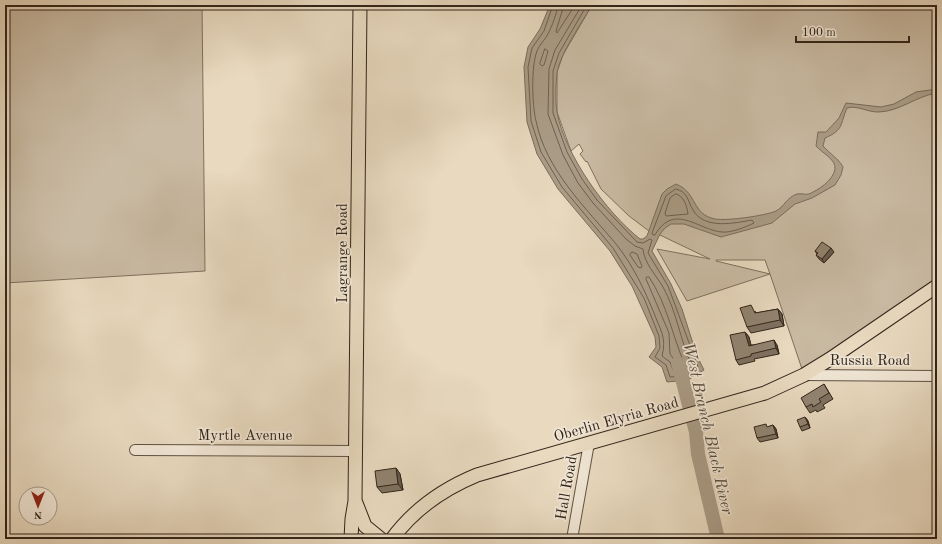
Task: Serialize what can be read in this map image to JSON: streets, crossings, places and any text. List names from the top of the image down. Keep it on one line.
{"streets":{"main road":["Lagrange Road","Oberlin Elyria Road"],"street":["Russia Road","Myrtle Avenue","Hall Road"]},"crossings":[["Lagrange Road","Myrtle Avenue"],["Russia Road","Oberlin Elyria Road"],["Oberlin Elyria Road","Hall Road"]],"water":["West Branch Black River"],"scale_bar":"100 m","north":"bottom"}
